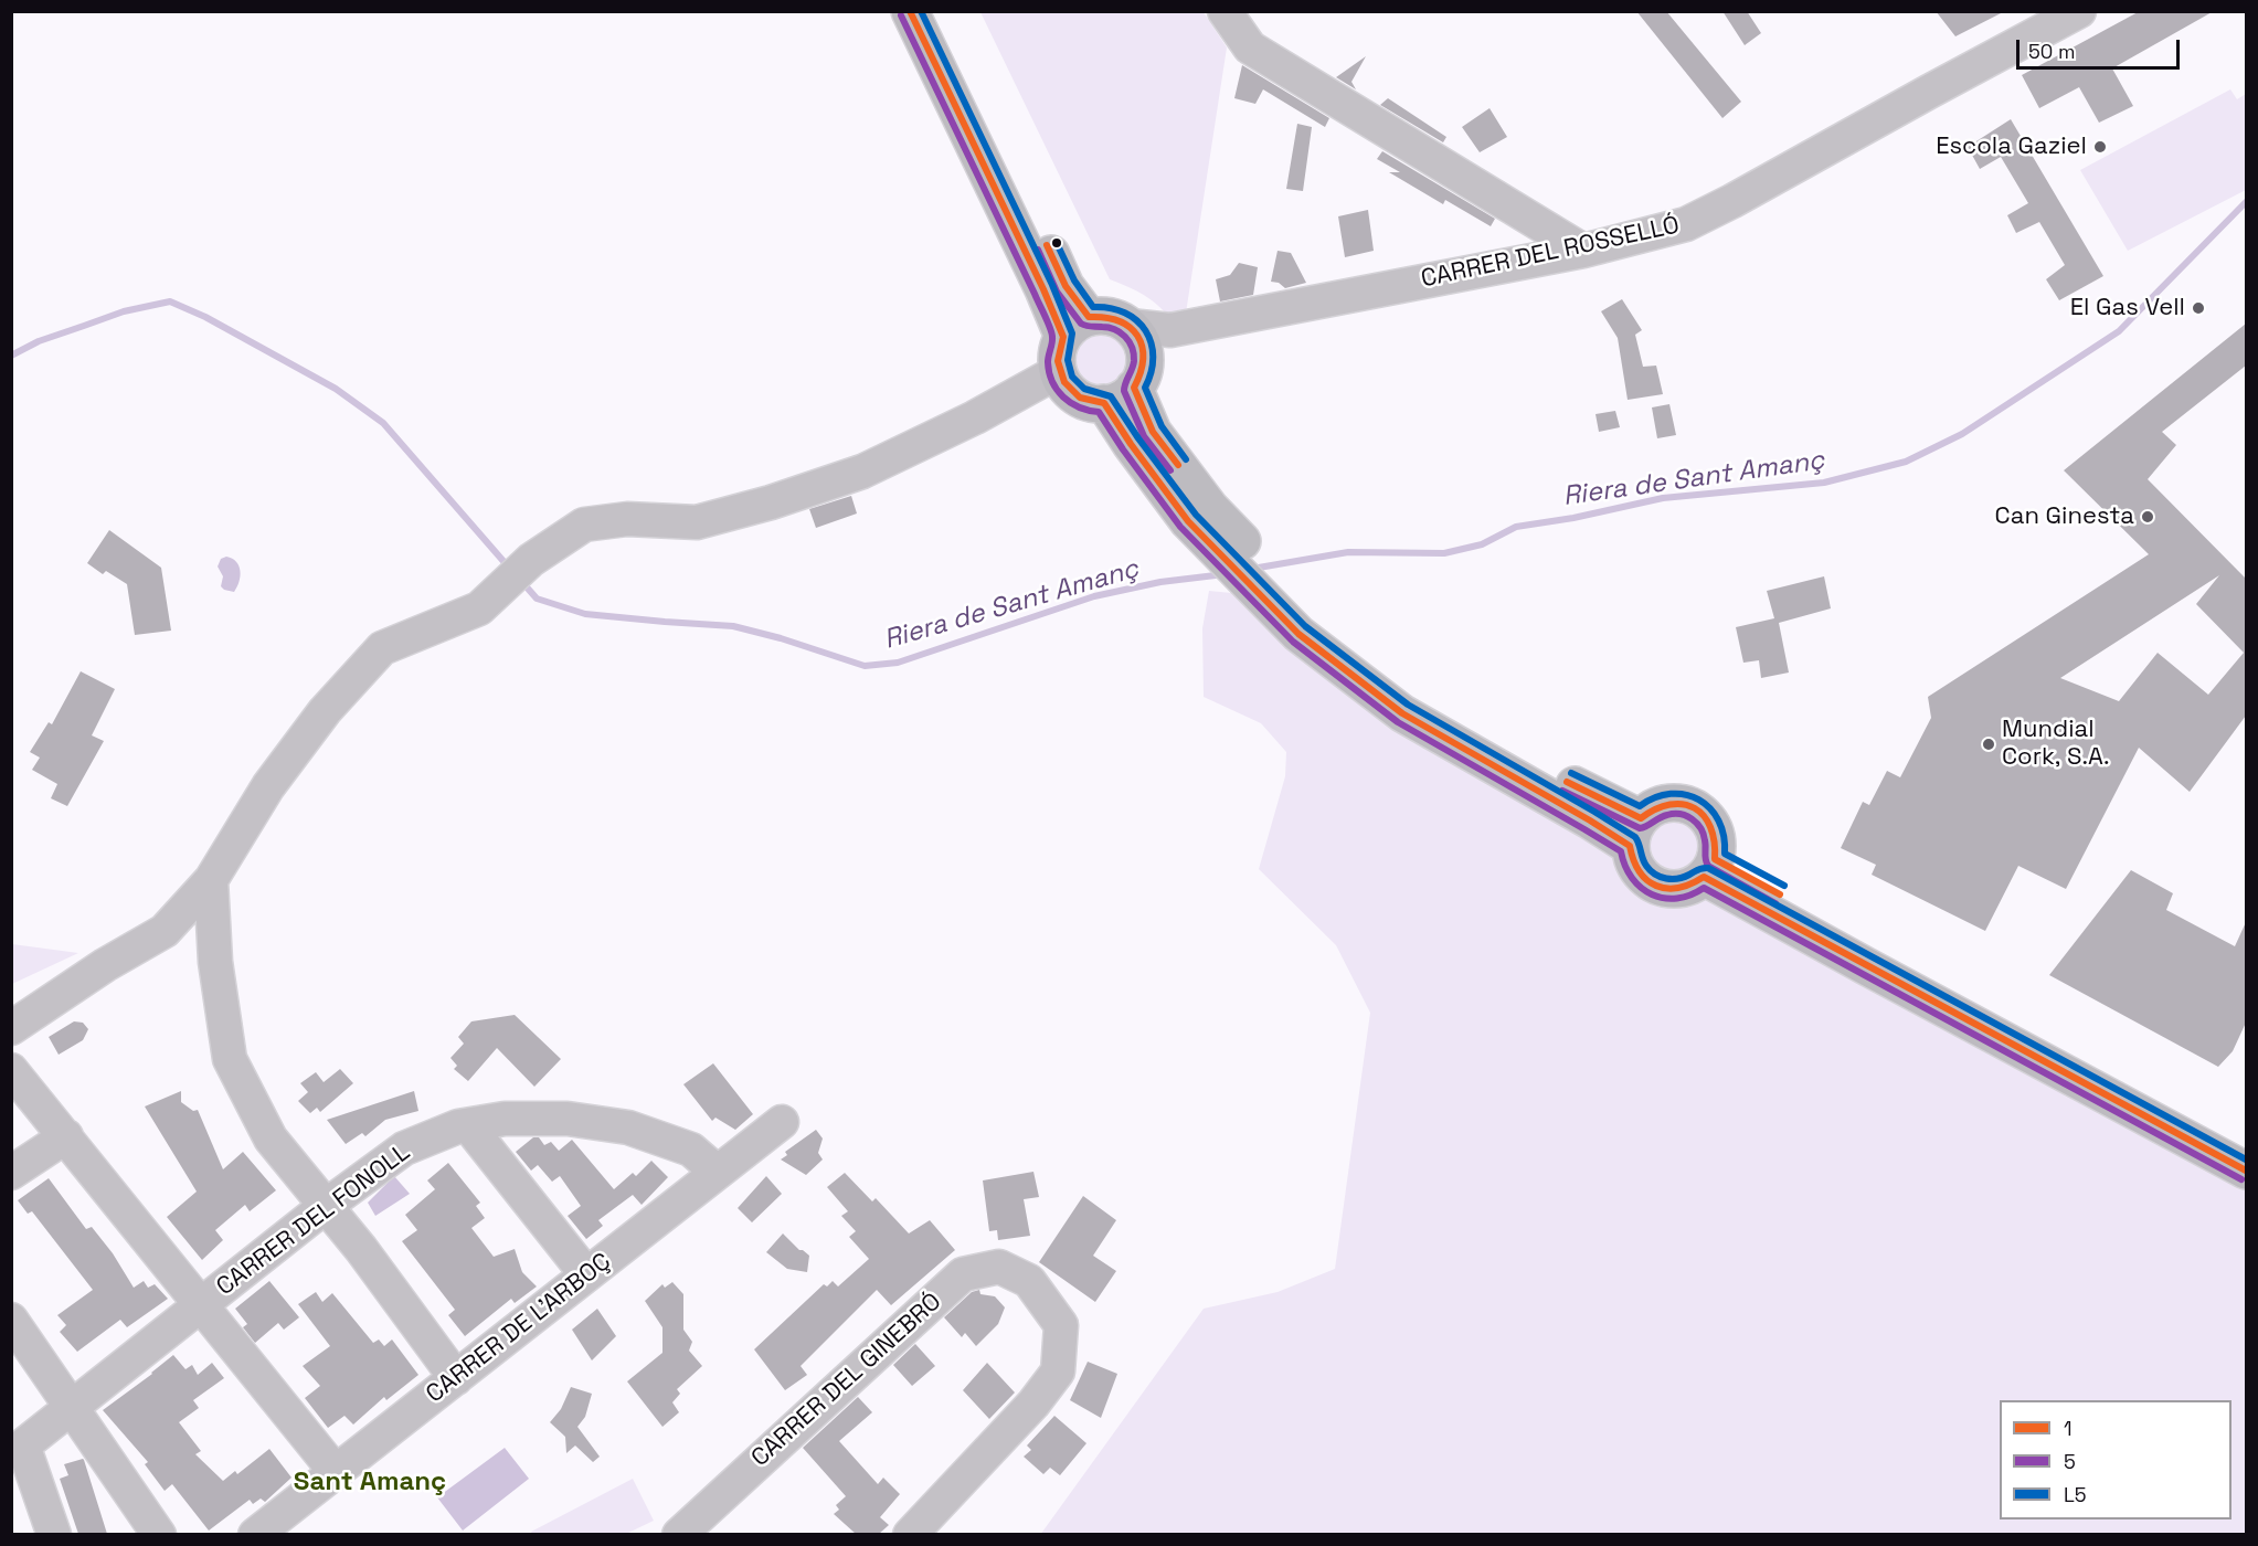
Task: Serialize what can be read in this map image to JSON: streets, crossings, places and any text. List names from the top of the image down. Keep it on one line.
{"streets":{"street":["CARRER DEL ROSSELLÓ","CARRER DEL FONOLL","CARRER DE L'ARBOÇ","CARRER DEL GINEBRÓ"]},"crossings":[["CARRER DEL FONOLL","CARRER DE L'ARBOÇ"]],"districts":["Sant Amanç"],"water":["Riera de Sant Amanç"],"places":["Escola Gaziel","El Gas Vell","Can Ginesta","Mundial Cork, S.A."],"lines":["transit line 1","transit line L5","transit line 5"],"legend":["1","5","L5"],"scale_bar":"50 m"}
